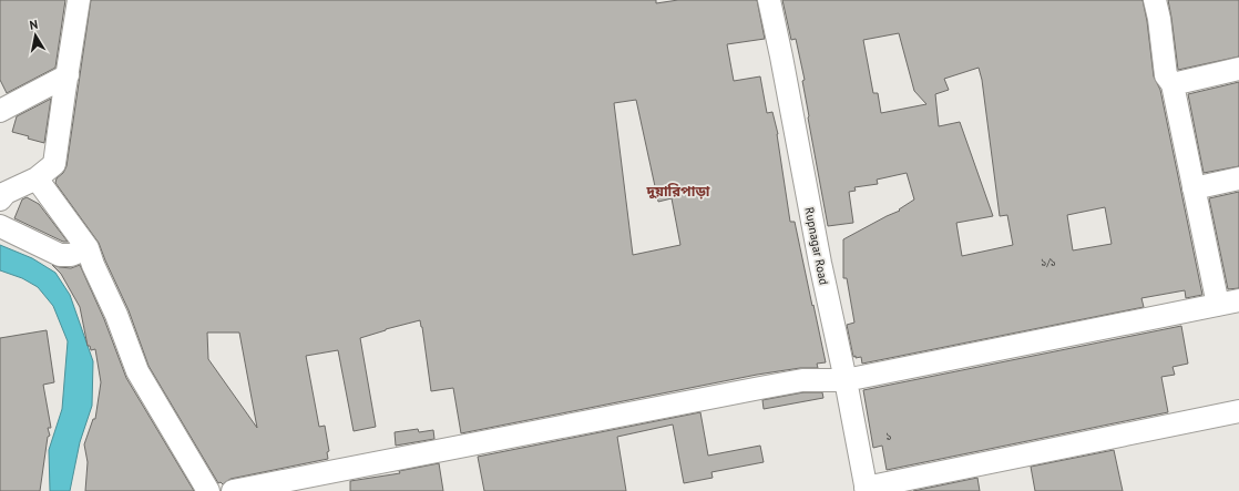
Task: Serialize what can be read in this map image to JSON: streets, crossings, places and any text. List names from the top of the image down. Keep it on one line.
{"streets":{"street":["Rupnagar Road"]},"districts":["দুয়ারিপাড়া"],"house_numbers":["১/১","১"],"north":"top"}
